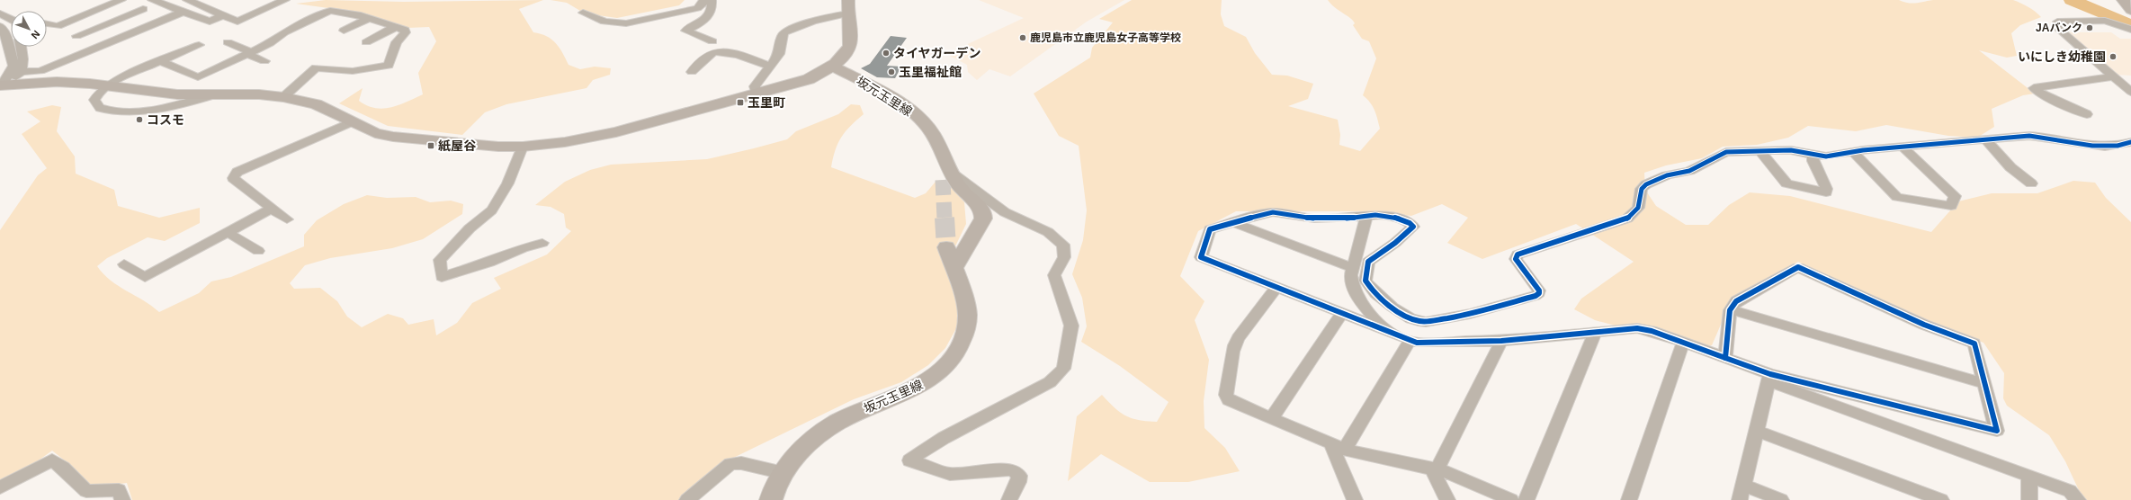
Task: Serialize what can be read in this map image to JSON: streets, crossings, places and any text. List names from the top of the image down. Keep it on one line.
{"streets":{"street":["坂元玉里線"]},"places":{"other":["JAバンク","鹿児島市立鹿児島女子高等学校","タイヤガーデン","いにしき幼稚園","玉里福祉館","コスモ"],"transit":["玉里町","紙屋谷"]},"north":"bottom right"}
